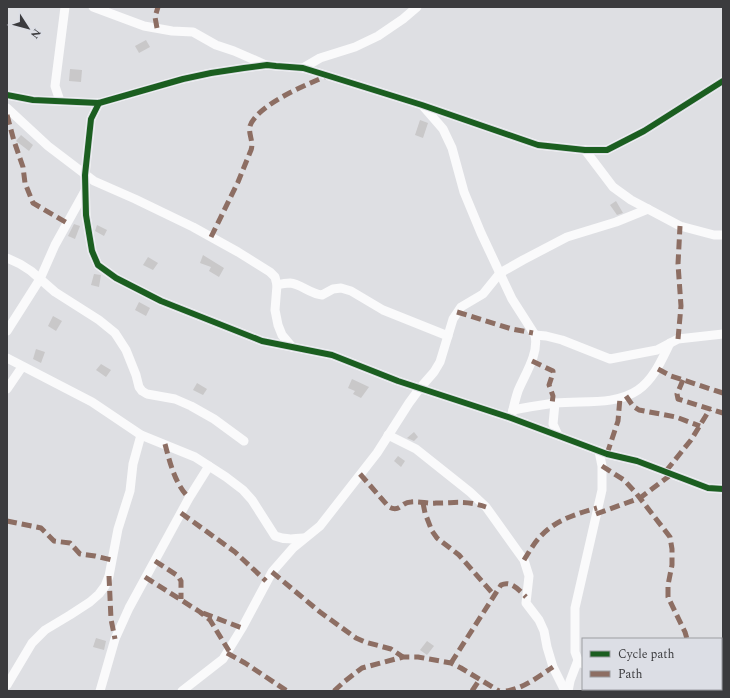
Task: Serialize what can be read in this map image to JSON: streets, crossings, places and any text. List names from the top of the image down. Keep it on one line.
{"legend":["Cycle path","Path"],"north":"bottom right"}
